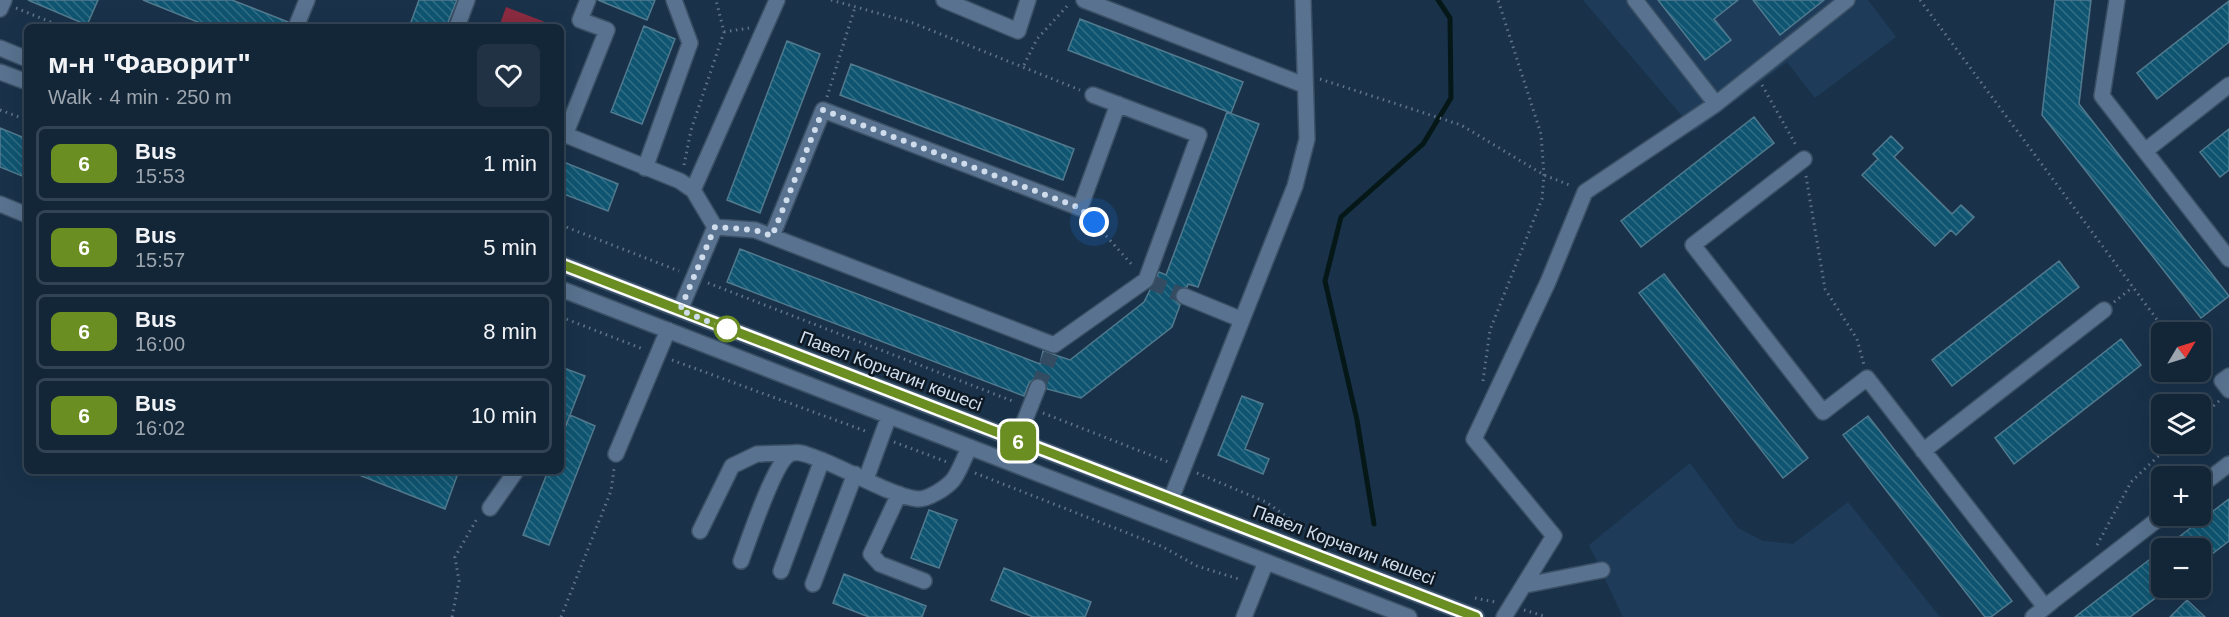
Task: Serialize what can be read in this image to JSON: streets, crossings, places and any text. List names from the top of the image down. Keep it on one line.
{"streets":{"street":["Павел Корчагин көшесі"]},"lines":["bus line 6"],"north":"top right","page":{"on_map":"6","heading":["м-н \"Фаворит\"","Walk · 4 min · 250 m"],"list":[{"mark":"6","name":"Bus","note":"15:53","value":"1 min"},{"mark":"6","name":"Bus","note":"15:57","value":"5 min"},{"mark":"6","name":"Bus","note":"16:00","value":"8 min"},{"mark":"6","name":"Bus","note":"16:02","value":"10 min"}],"map_buttons":["+","−"]}}
